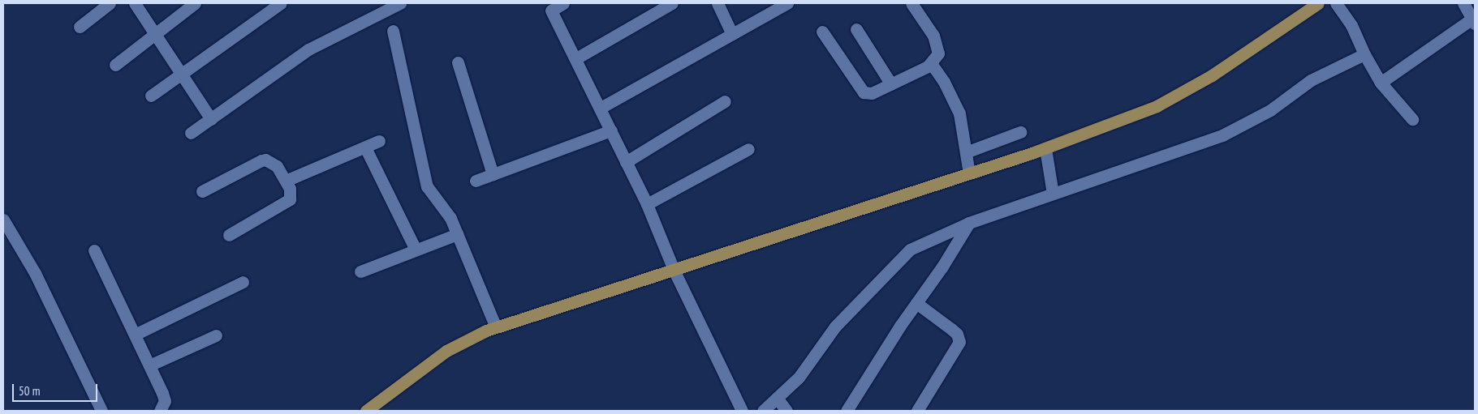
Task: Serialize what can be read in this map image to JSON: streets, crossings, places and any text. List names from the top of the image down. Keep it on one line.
{"scale_bar":"50 m"}
